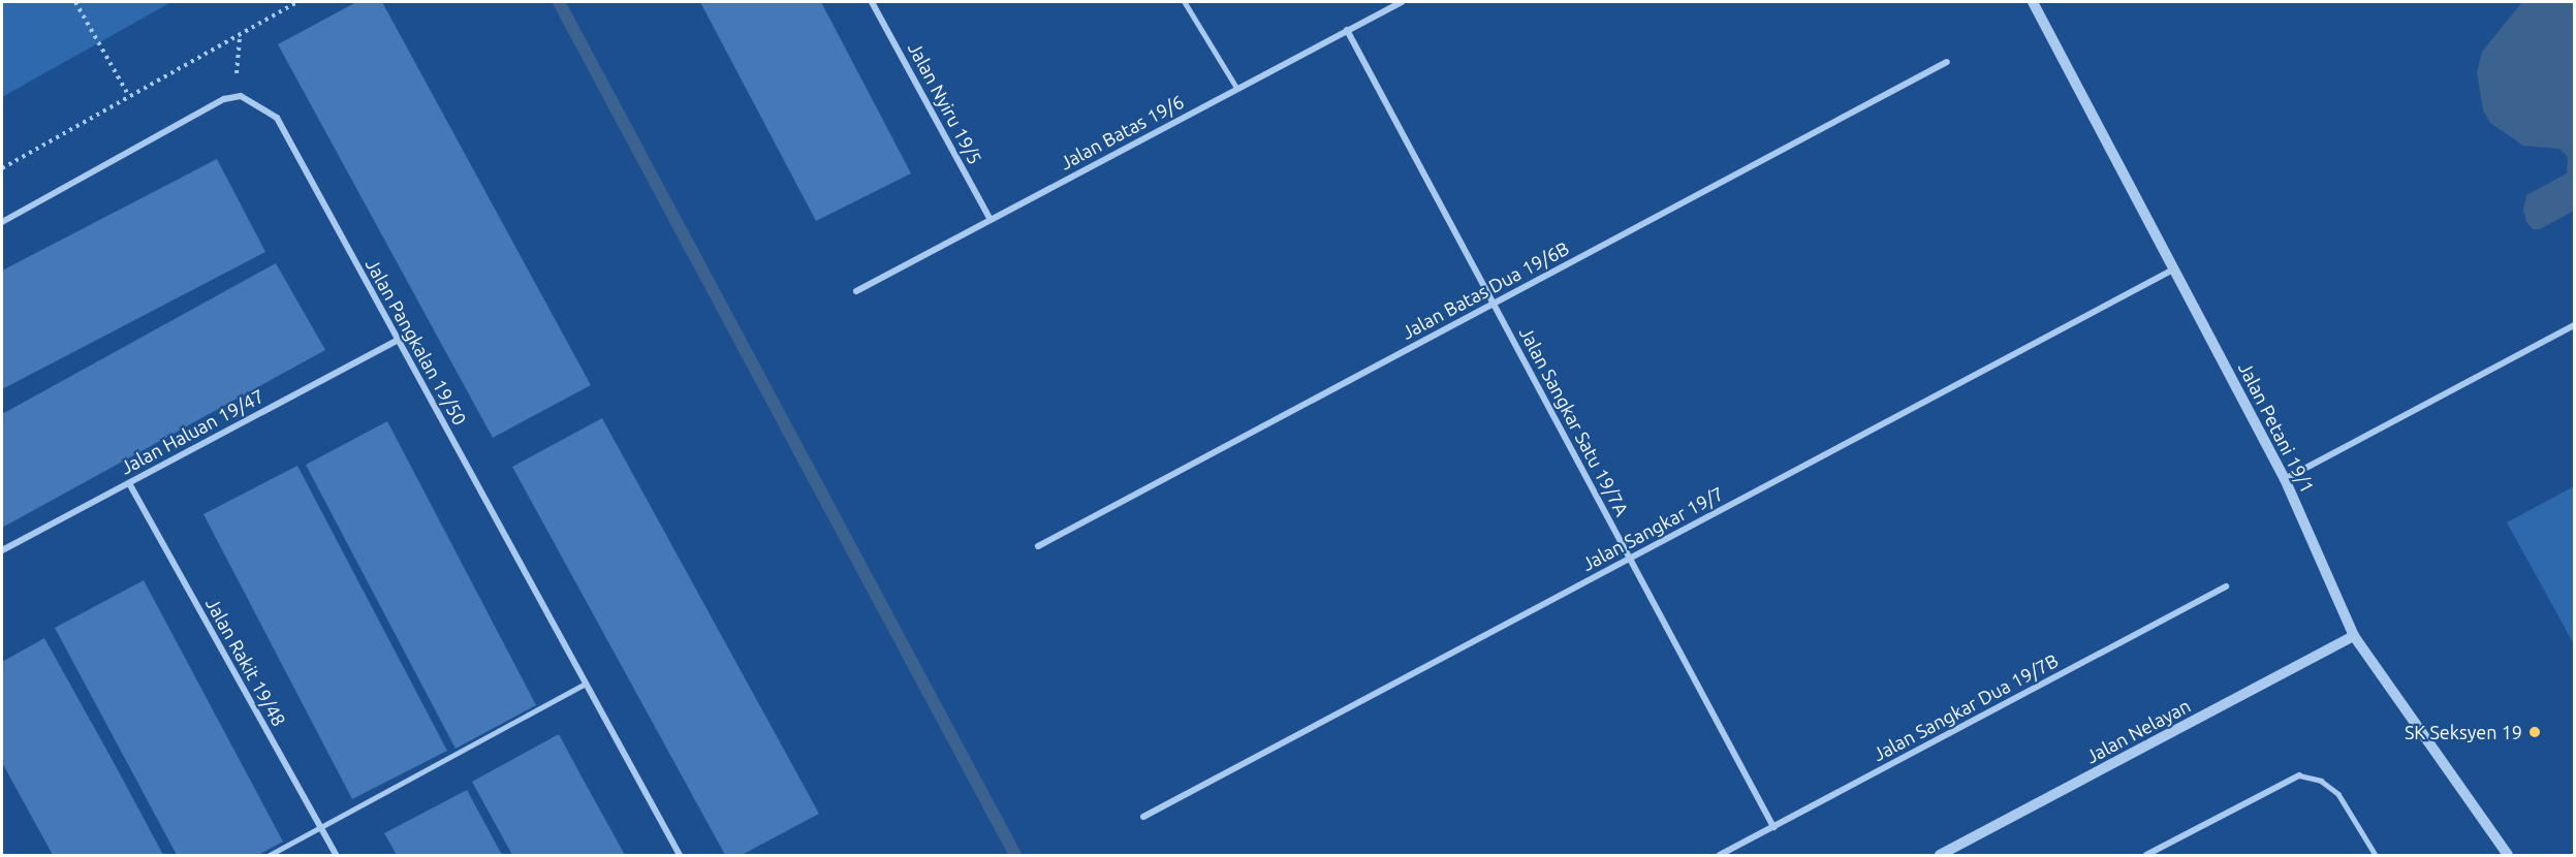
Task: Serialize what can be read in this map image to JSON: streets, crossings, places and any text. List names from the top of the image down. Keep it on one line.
{"streets":{"street":["Jalan Nyiru 19/5","Jalan Batas 19/6","Jalan Batas Dua 19/6B","Jalan Pangkalan 19/50","Jalan Sangkar Satu 19/7A","Jalan Petani 19/1","Jalan Haluan 19/47","Jalan Sangkar 19/7","Jalan Rakit 19/48","Jalan Sangkar Dua 19/7B","Jalan Nelayan"]},"crossings":[["Jalan Nyiru 19/5","Jalan Batas 19/6"],["Jalan Batas 19/6","Jalan Sangkar Satu 19/7A"],["Jalan Batas Dua 19/6B","Jalan Sangkar Satu 19/7A"],["Jalan Pangkalan 19/50","Jalan Haluan 19/47"],["Jalan Sangkar Satu 19/7A","Jalan Sangkar 19/7"],["Jalan Sangkar Satu 19/7A","Jalan Sangkar Dua 19/7B"],["Jalan Petani 19/1","Jalan Sangkar 19/7"],["Jalan Petani 19/1","Jalan Nelayan"],["Jalan Haluan 19/47","Jalan Rakit 19/48"]],"places":["SK Seksyen 19"]}
